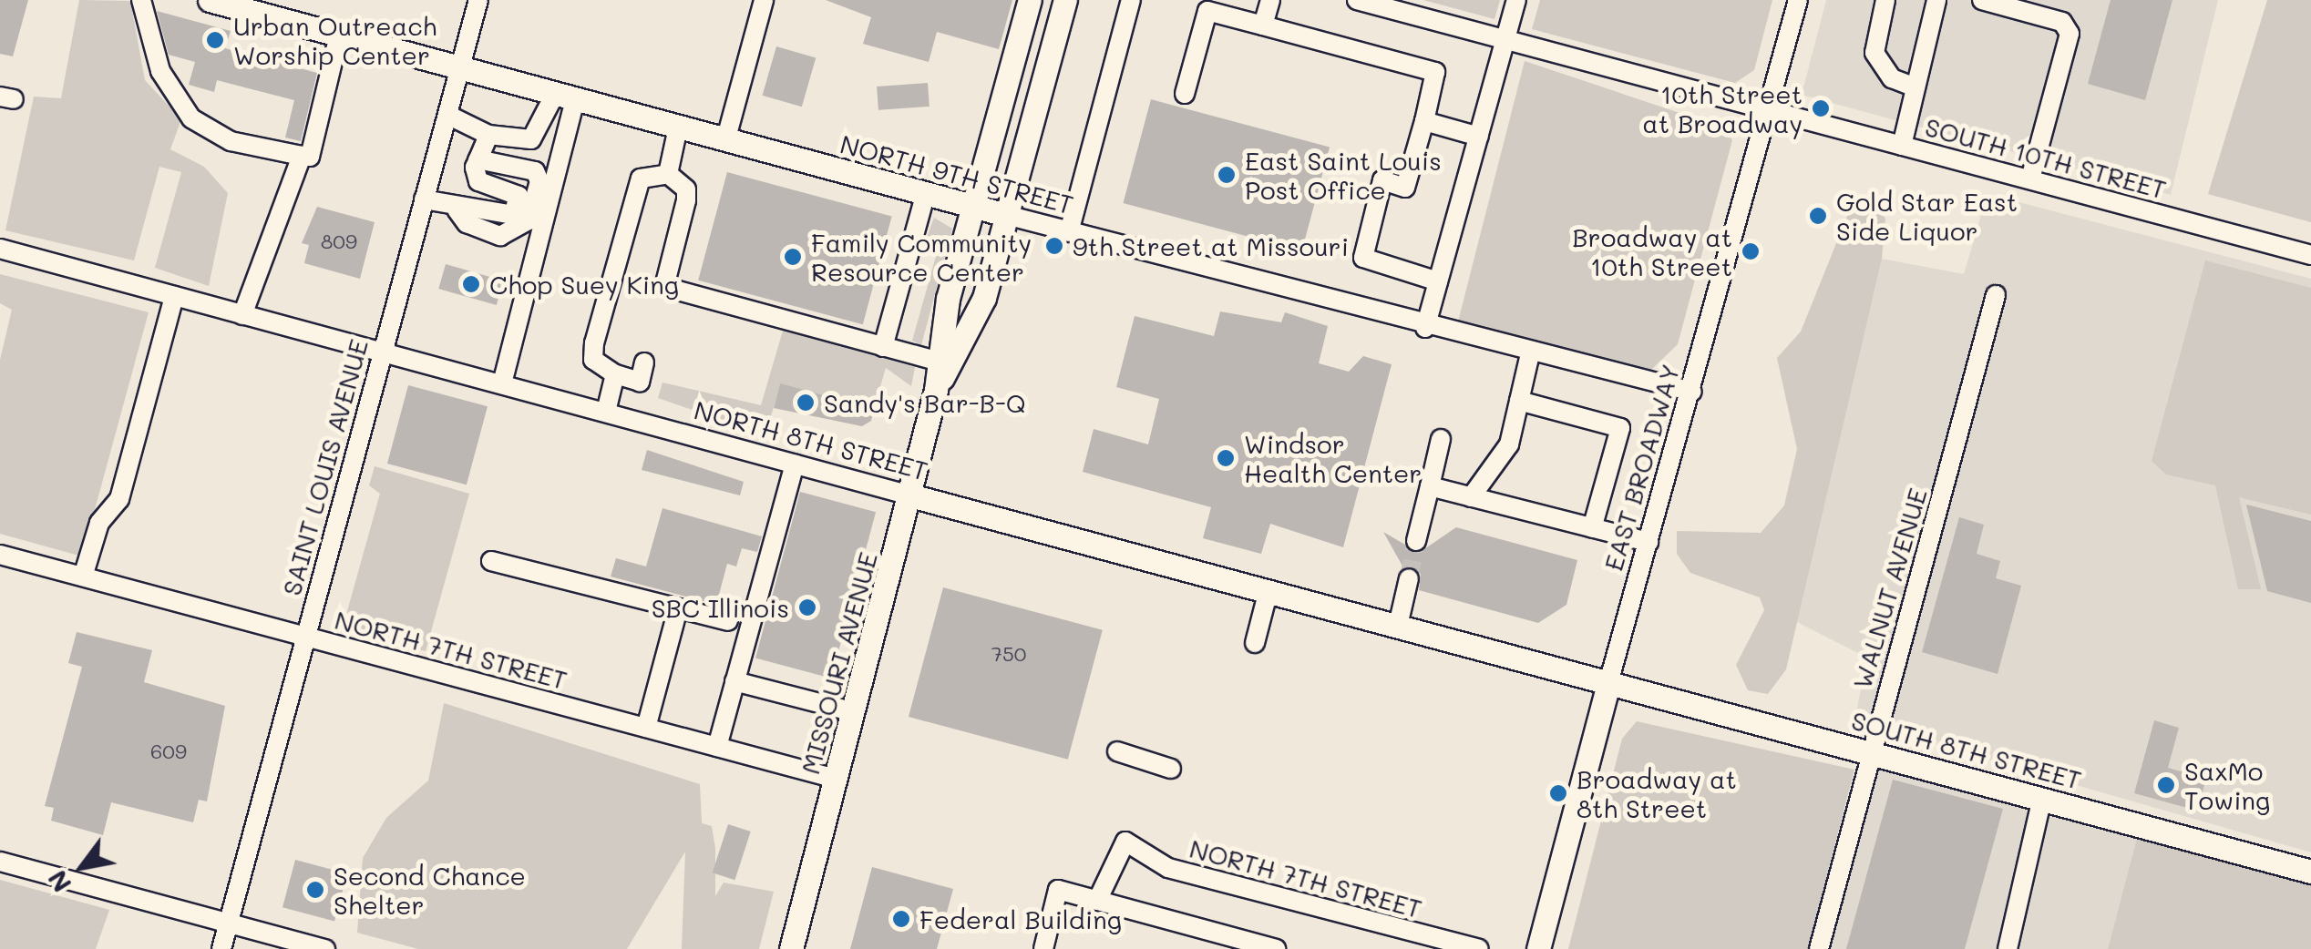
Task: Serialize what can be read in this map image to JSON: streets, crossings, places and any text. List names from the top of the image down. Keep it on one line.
{"streets":{"main road":["NORTH 9TH STREET","NORTH 8TH STREET","EAST BROADWAY","MISSOURI AVENUE","SOUTH 8TH STREET"],"street":["SOUTH 10TH STREET","SAINT LOUIS AVENUE","WALNUT AVENUE","NORTH 7TH STREET"]},"crossings":[["SOUTH 10TH STREET","EAST BROADWAY"],["NORTH 9TH STREET","SAINT LOUIS AVENUE"],["NORTH 9TH STREET","EAST BROADWAY"],["NORTH 9TH STREET","MISSOURI AVENUE"],["NORTH 8TH STREET","SAINT LOUIS AVENUE"],["NORTH 8TH STREET","EAST BROADWAY"],["NORTH 8TH STREET","MISSOURI AVENUE"],["NORTH 8TH STREET","SOUTH 8TH STREET"],["SAINT LOUIS AVENUE","NORTH 7TH STREET"],["EAST BROADWAY","SOUTH 8TH STREET"],["WALNUT AVENUE","SOUTH 8TH STREET"],["NORTH 7TH STREET","MISSOURI AVENUE"]],"places":["Urban Outreach Worship Center","10th Street at Broadway","East Saint Louis Post Office","Gold Star East Side Liquor","9th Street at Missouri","Broadway at 10th Street","Family Community Resource Center","Chop Suey King","Sandy's Bar-B-Q","Windsor Health Center","SBC Illinois","SaxMo Towing","Broadway at 8th Street","Second Chance Shelter","Federal Building"],"house_numbers":["809","750","609"],"north":"bottom left"}
